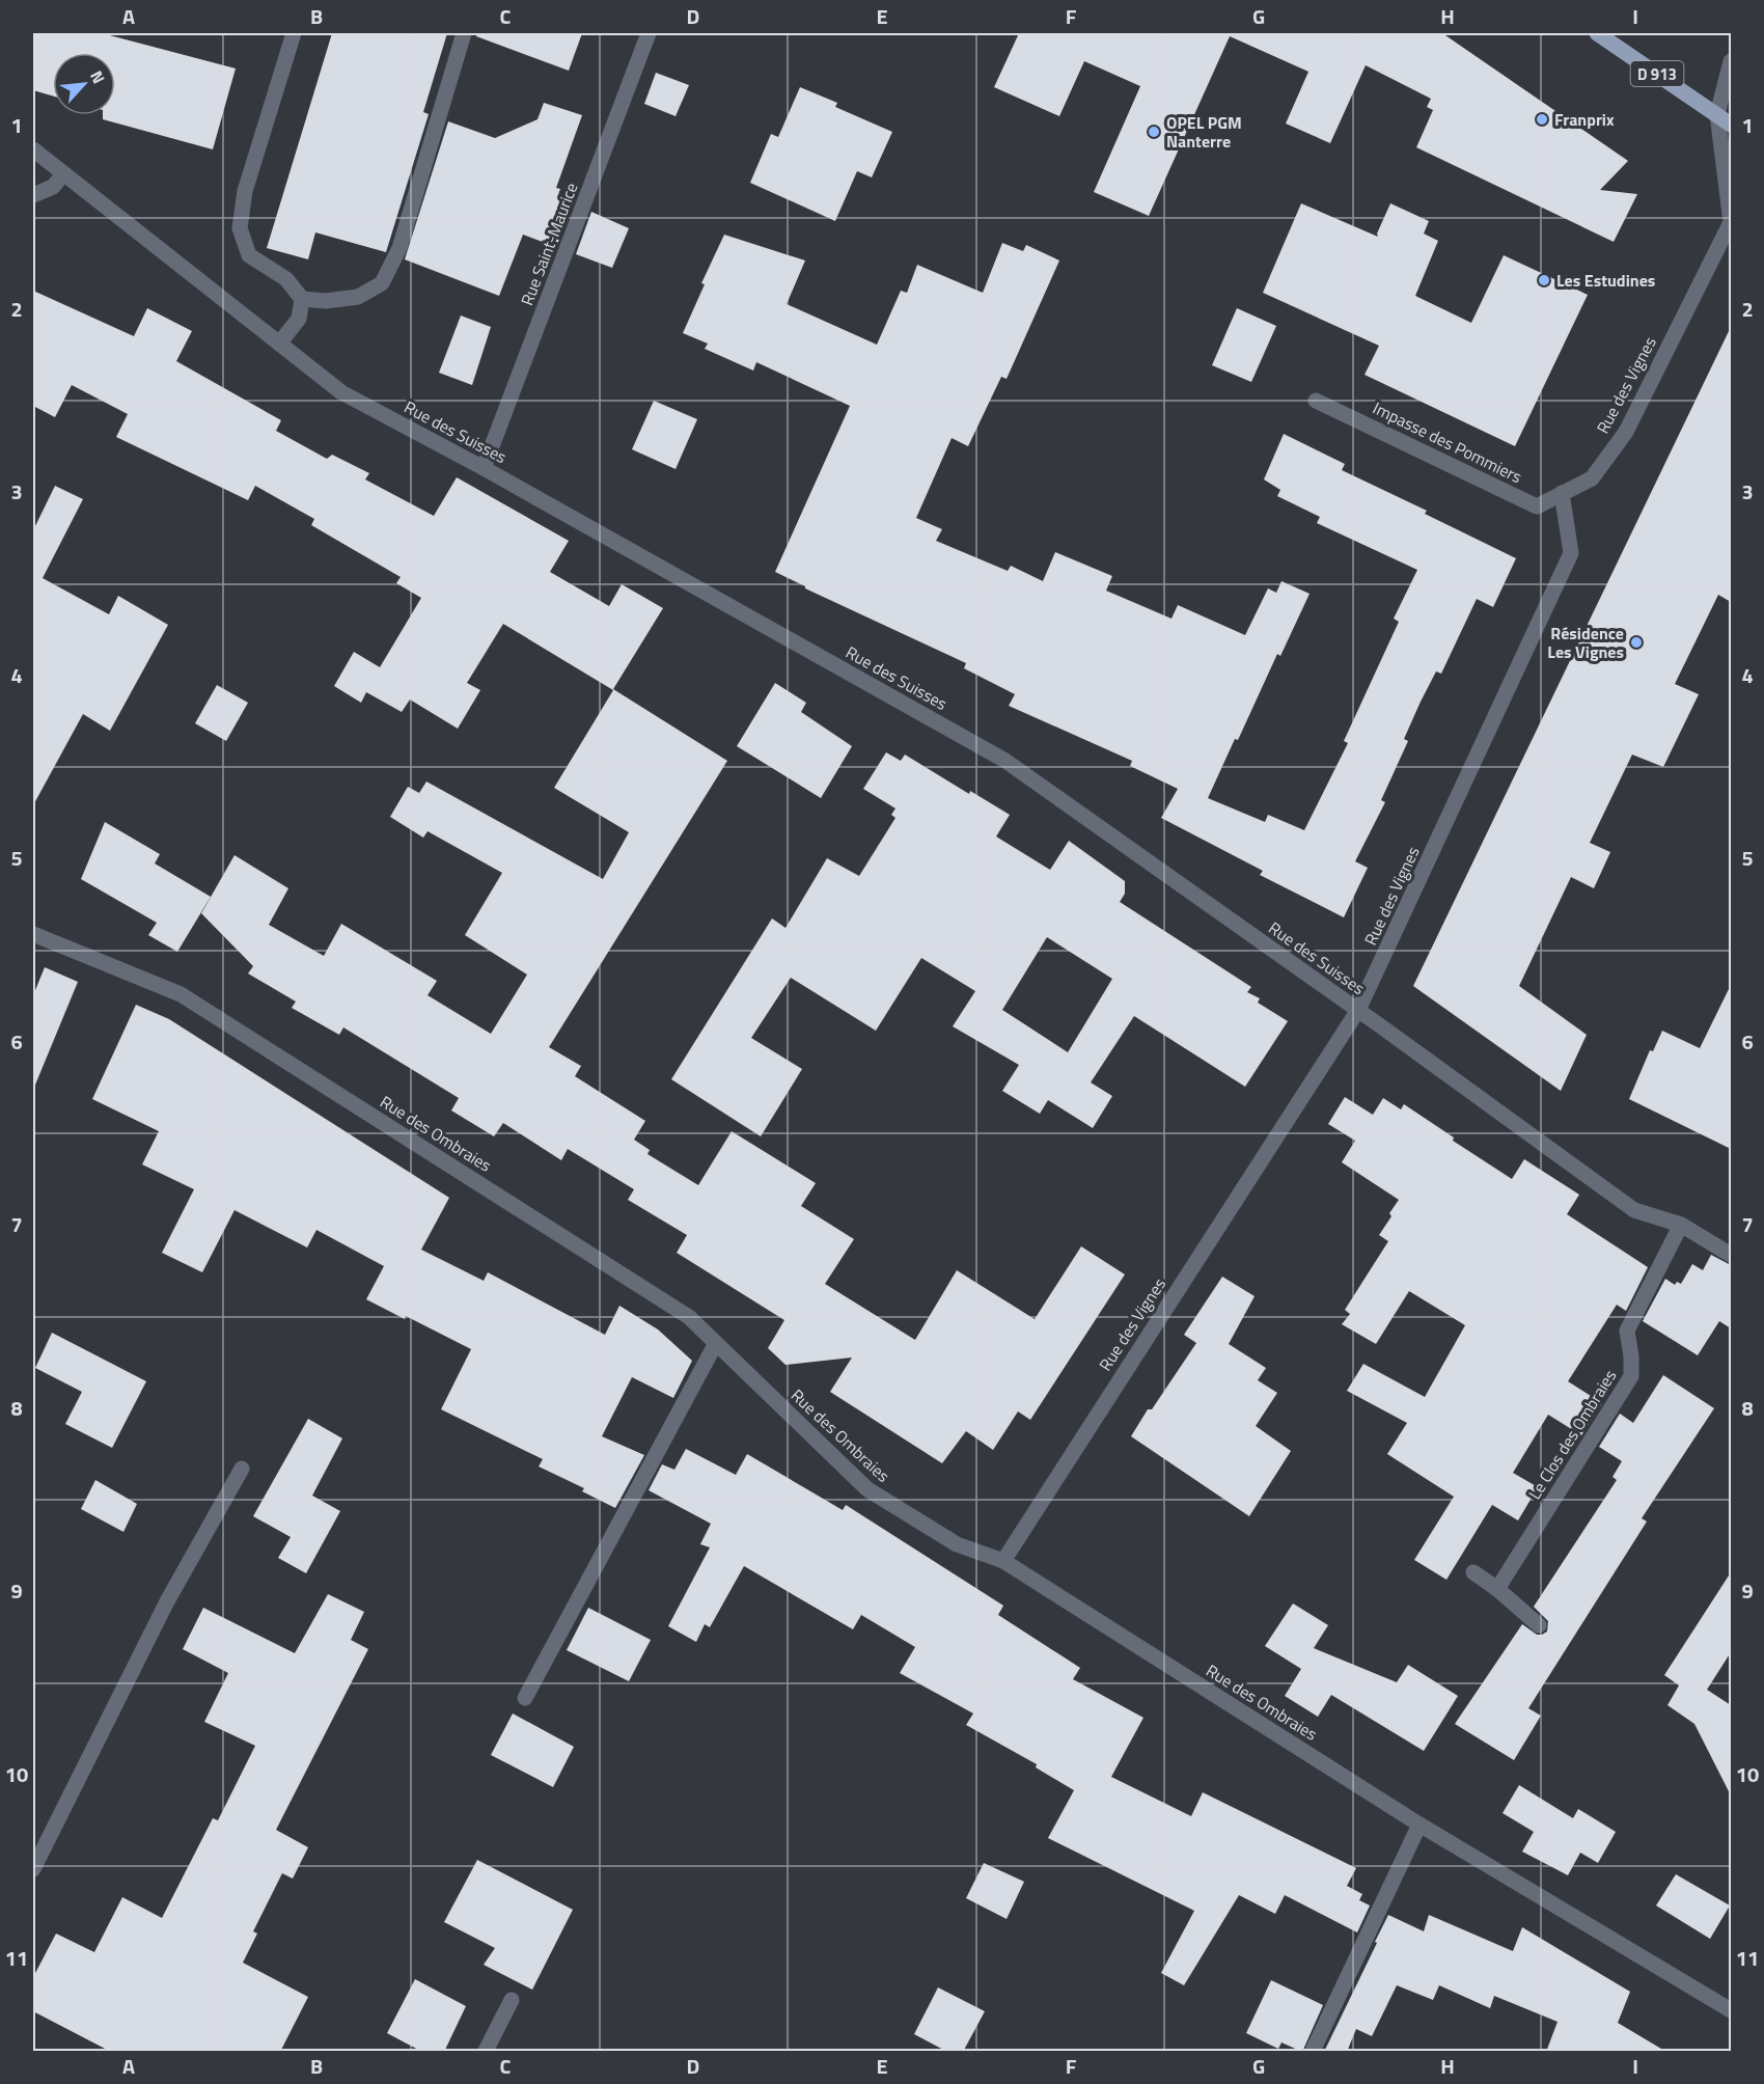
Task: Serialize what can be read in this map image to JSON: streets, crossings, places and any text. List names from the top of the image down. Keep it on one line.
{"streets":{"main road":["D 913"],"street":["Rue Saint-Maurice","Rue des Vignes","Rue des Suisses","Impasse des Pommiers","Rue des Ombraies","Le Clos des Ombraies"]},"crossings":[["D 913","Rue des Vignes"],["Rue Saint-Maurice","Rue des Suisses"],["Rue des Vignes","Rue des Suisses"],["Rue des Vignes","Impasse des Pommiers"],["Rue des Vignes","Rue des Ombraies"],["Rue des Suisses","Le Clos des Ombraies"]],"places":["Franprix","OPEL PGM Nanterre","Les Estudines","Résidence Les Vignes"],"north":"top right","grid":{"columns":["A","B","C","D","E","F","G","H","I"],"rows":["1","2","3","4","5","6","7","8","9","10","11"]}}
